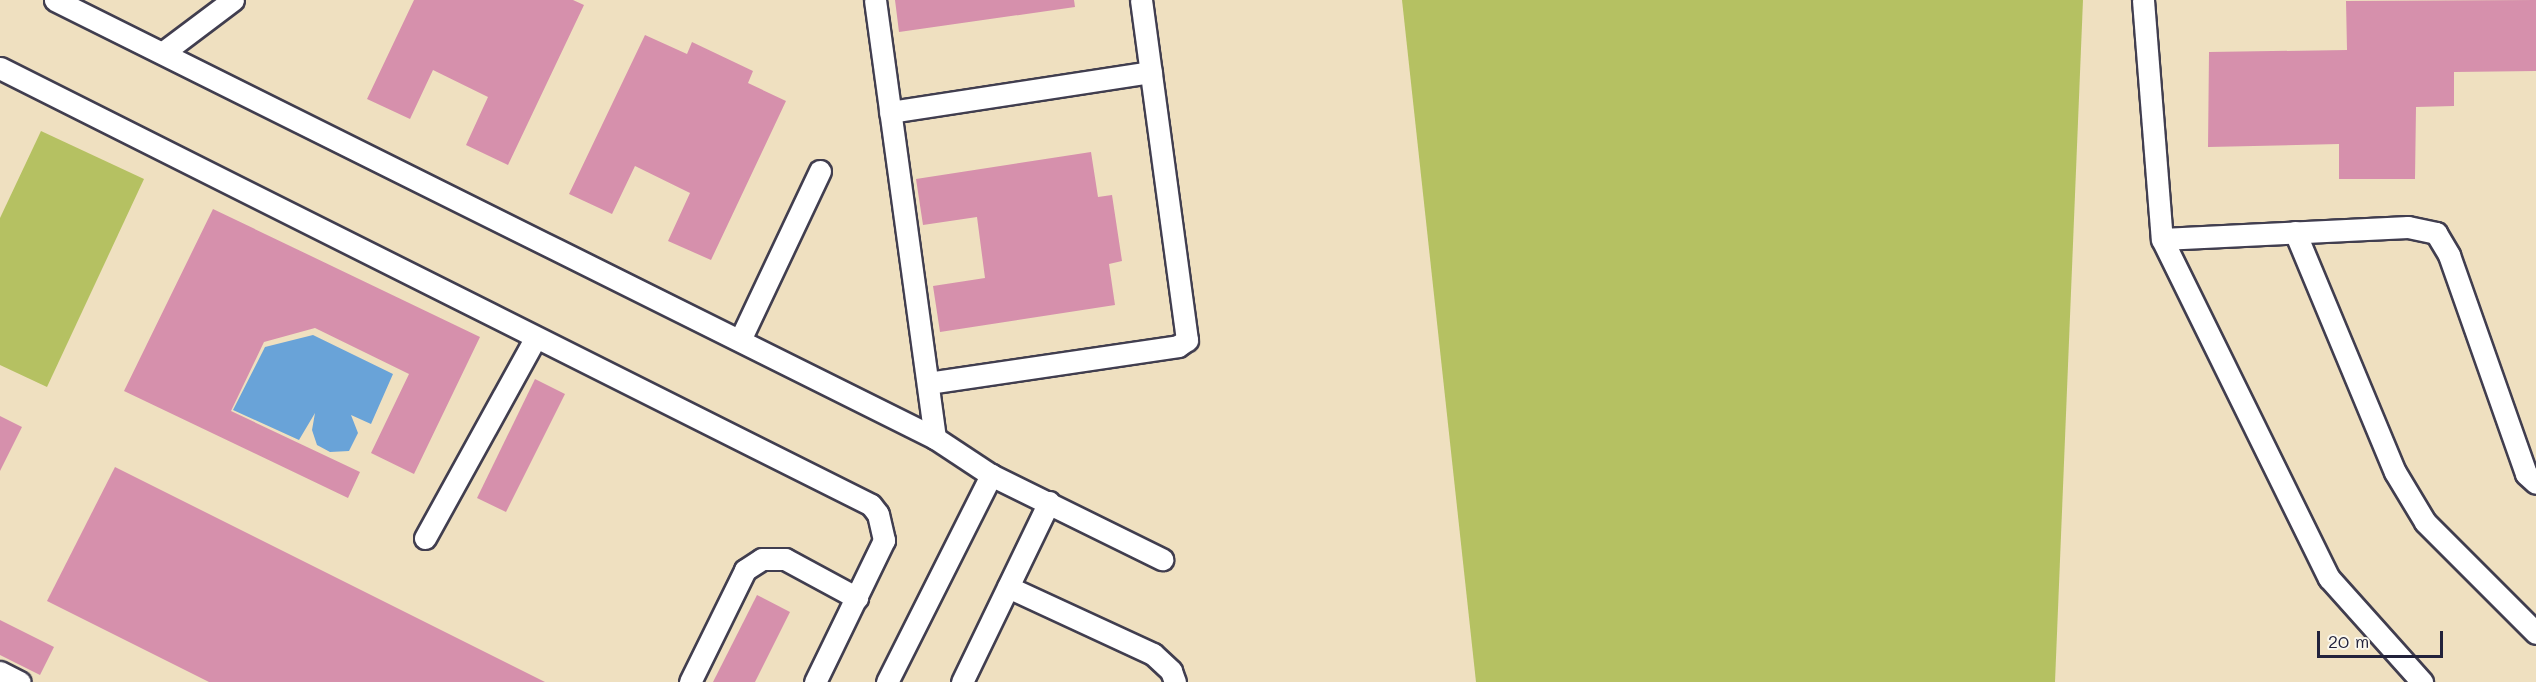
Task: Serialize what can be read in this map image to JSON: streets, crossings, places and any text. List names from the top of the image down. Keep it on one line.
{"scale_bar":"20 m"}
